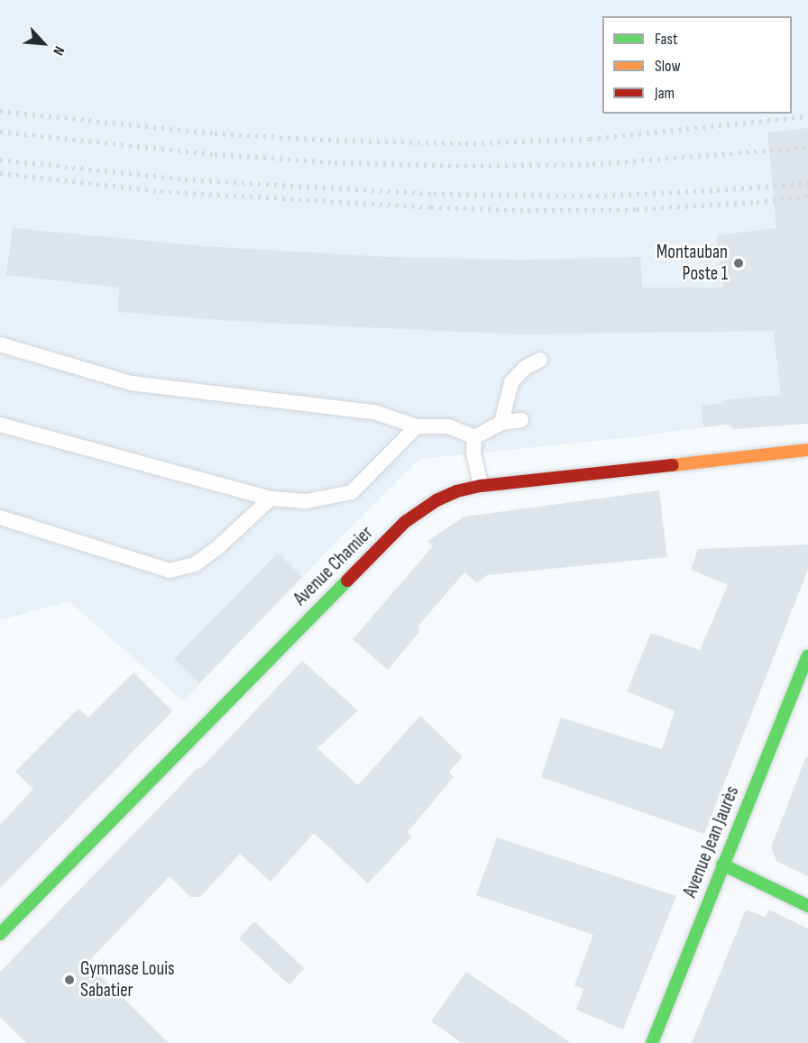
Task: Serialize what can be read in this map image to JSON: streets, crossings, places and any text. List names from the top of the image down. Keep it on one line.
{"streets":{"main road":["Avenue Chamier","Avenue Jean Jaurès"]},"places":["Montauban Poste 1","Gymnase Louis Sabatier"],"legend":["Fast","Slow","Jam"],"north":"bottom right"}
